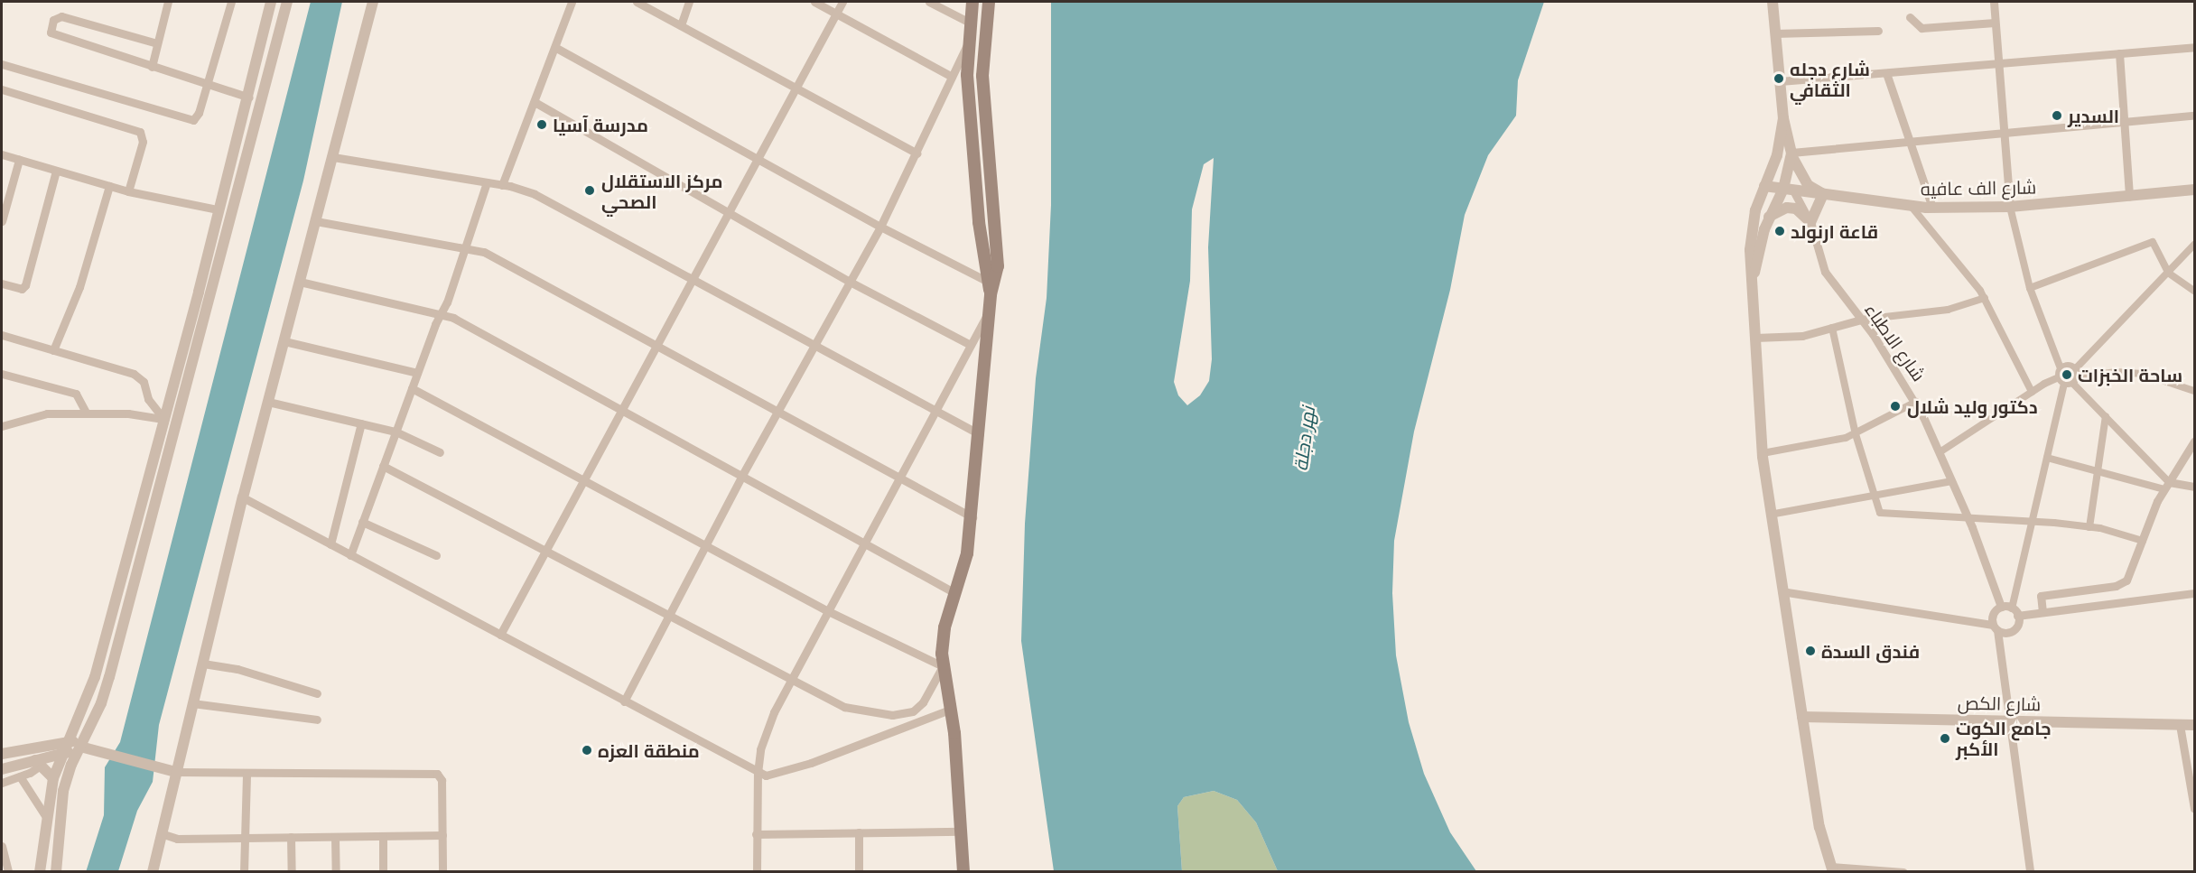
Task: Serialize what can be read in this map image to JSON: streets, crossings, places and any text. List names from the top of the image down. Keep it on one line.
{"streets":{"street":["شارع الف عافيه","شارع الاطباء","شارع الكص"]},"crossings":[["شارع الف عافيه","شارع الاطباء"]],"water":["نهر دجلة"],"places":["شارع دجله الثقافي","السدير","مدرسة آسيا","مركز الاستقلال الصحي","قاعة ارنولد","ساحة الخبزات","دكتور وليد شلال","فندق السدة","جامع الكوت الأكبر","منطقة العزه"]}
